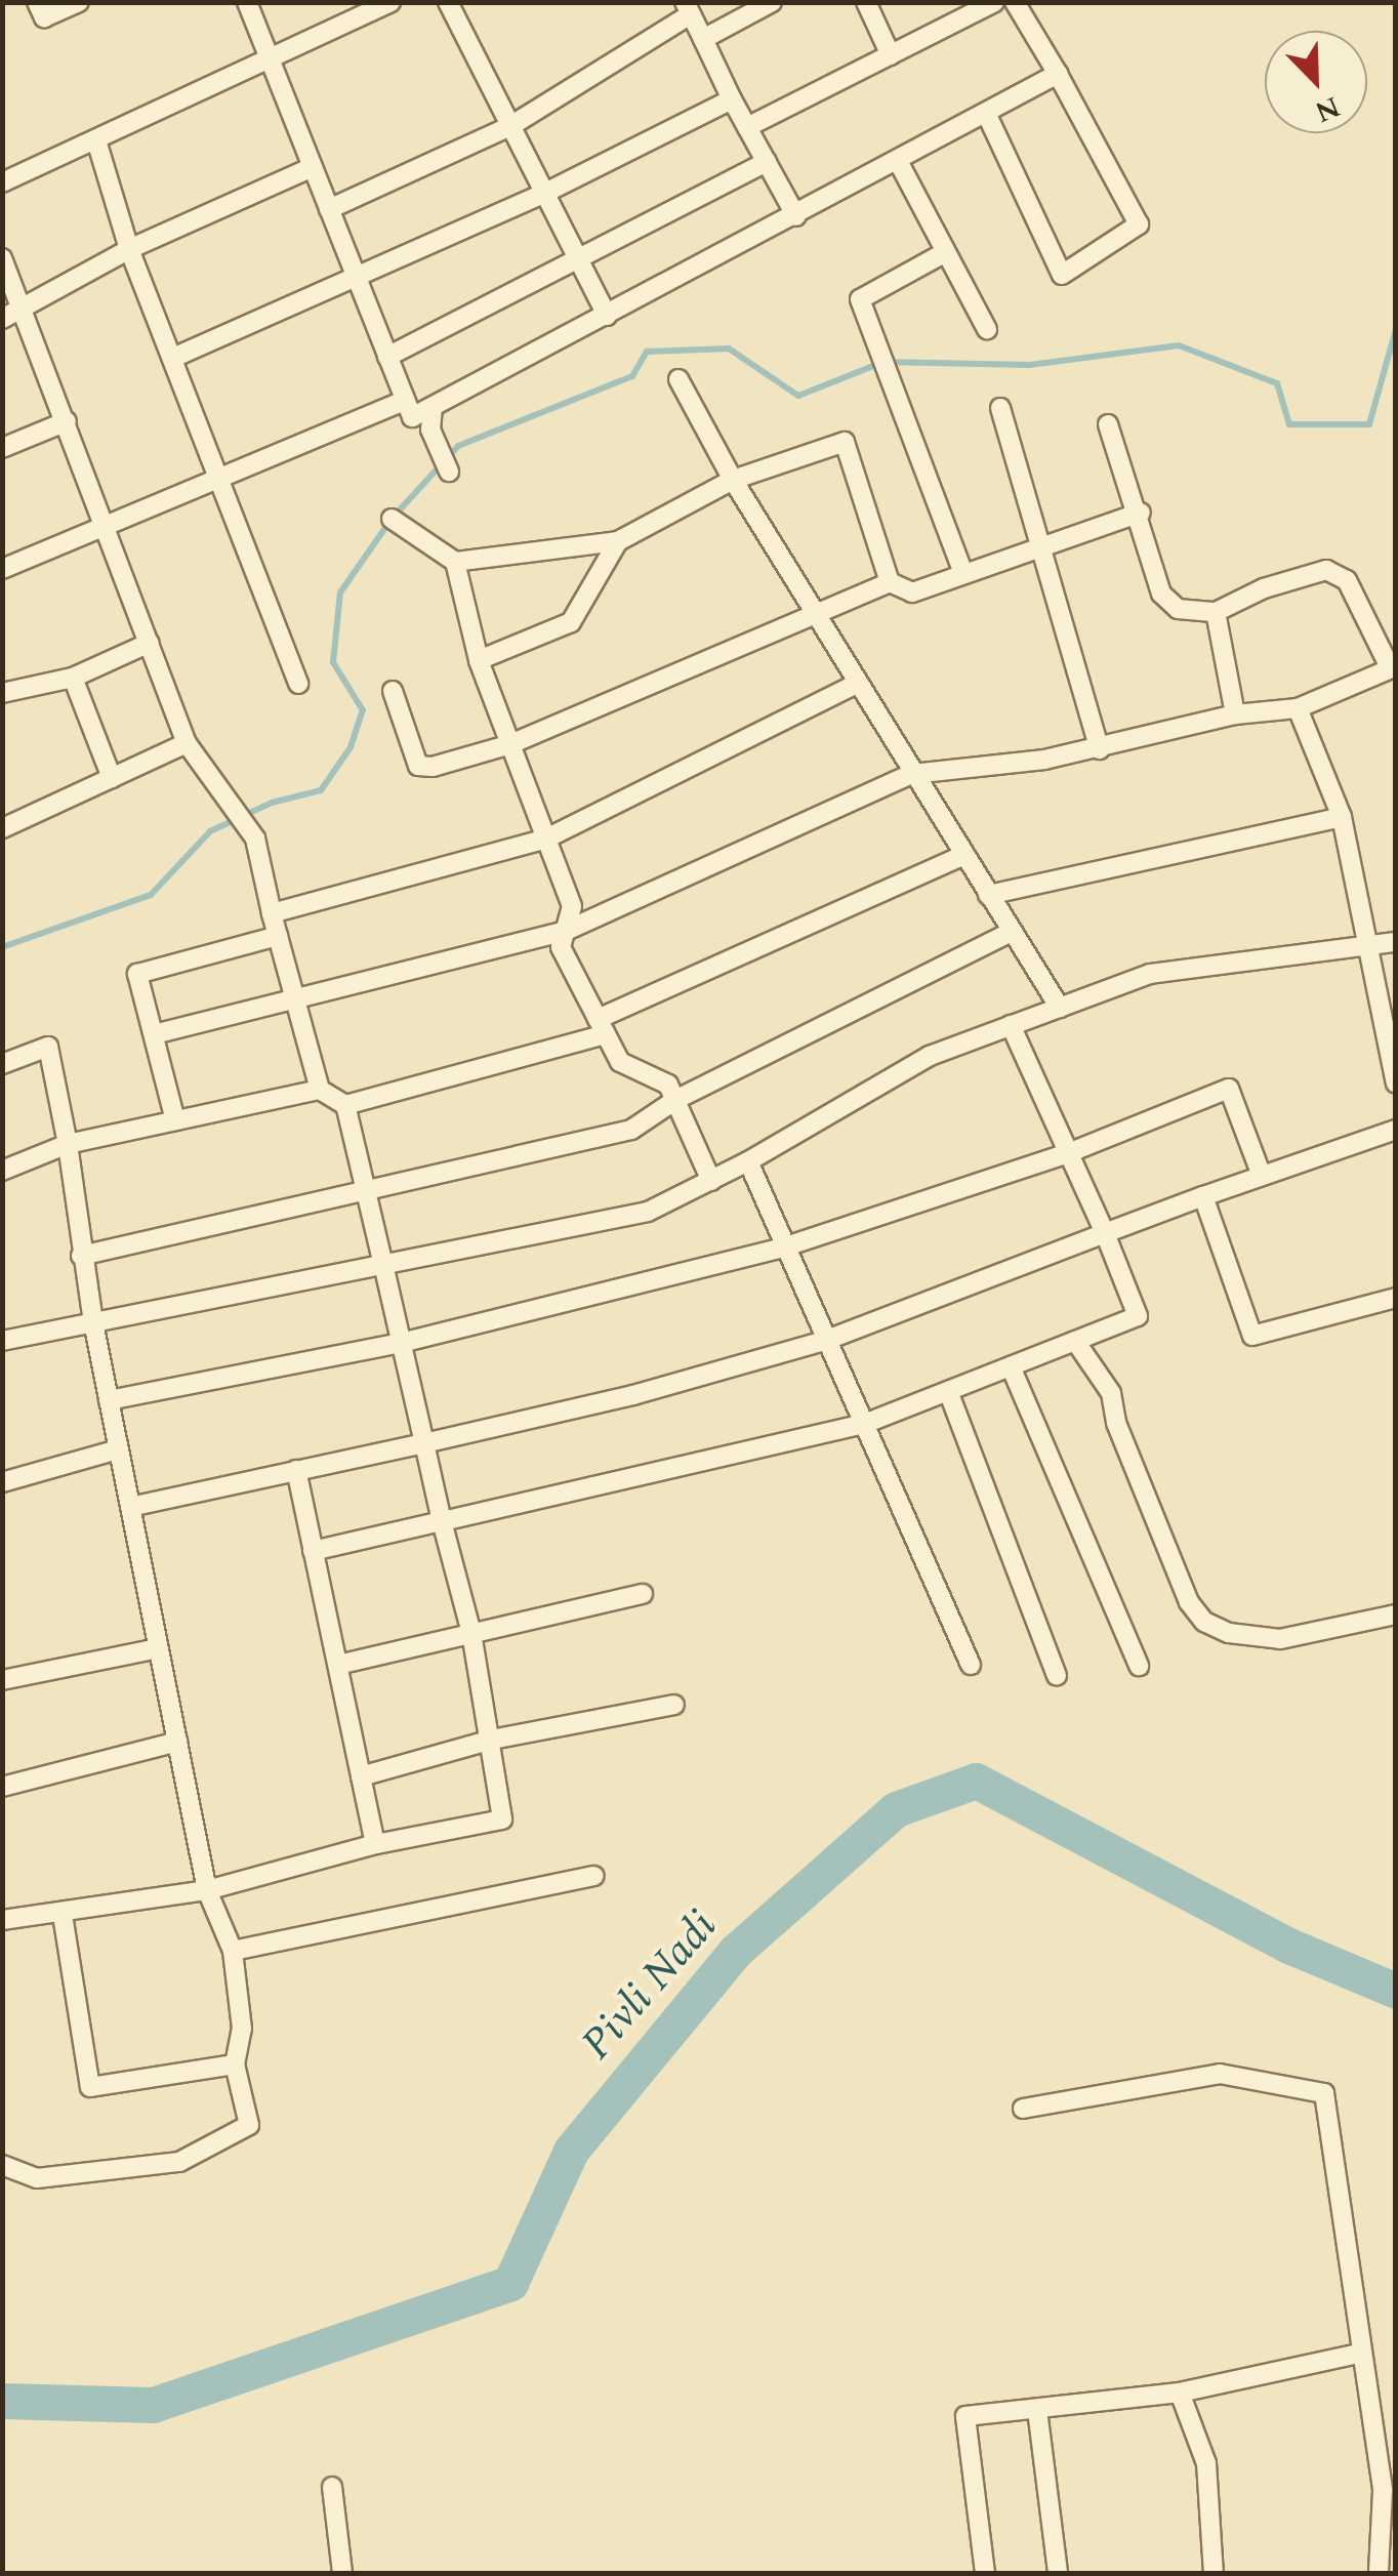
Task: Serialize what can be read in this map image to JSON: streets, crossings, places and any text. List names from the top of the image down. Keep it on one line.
{"water":["Pivli Nadi"],"north":"bottom right"}
